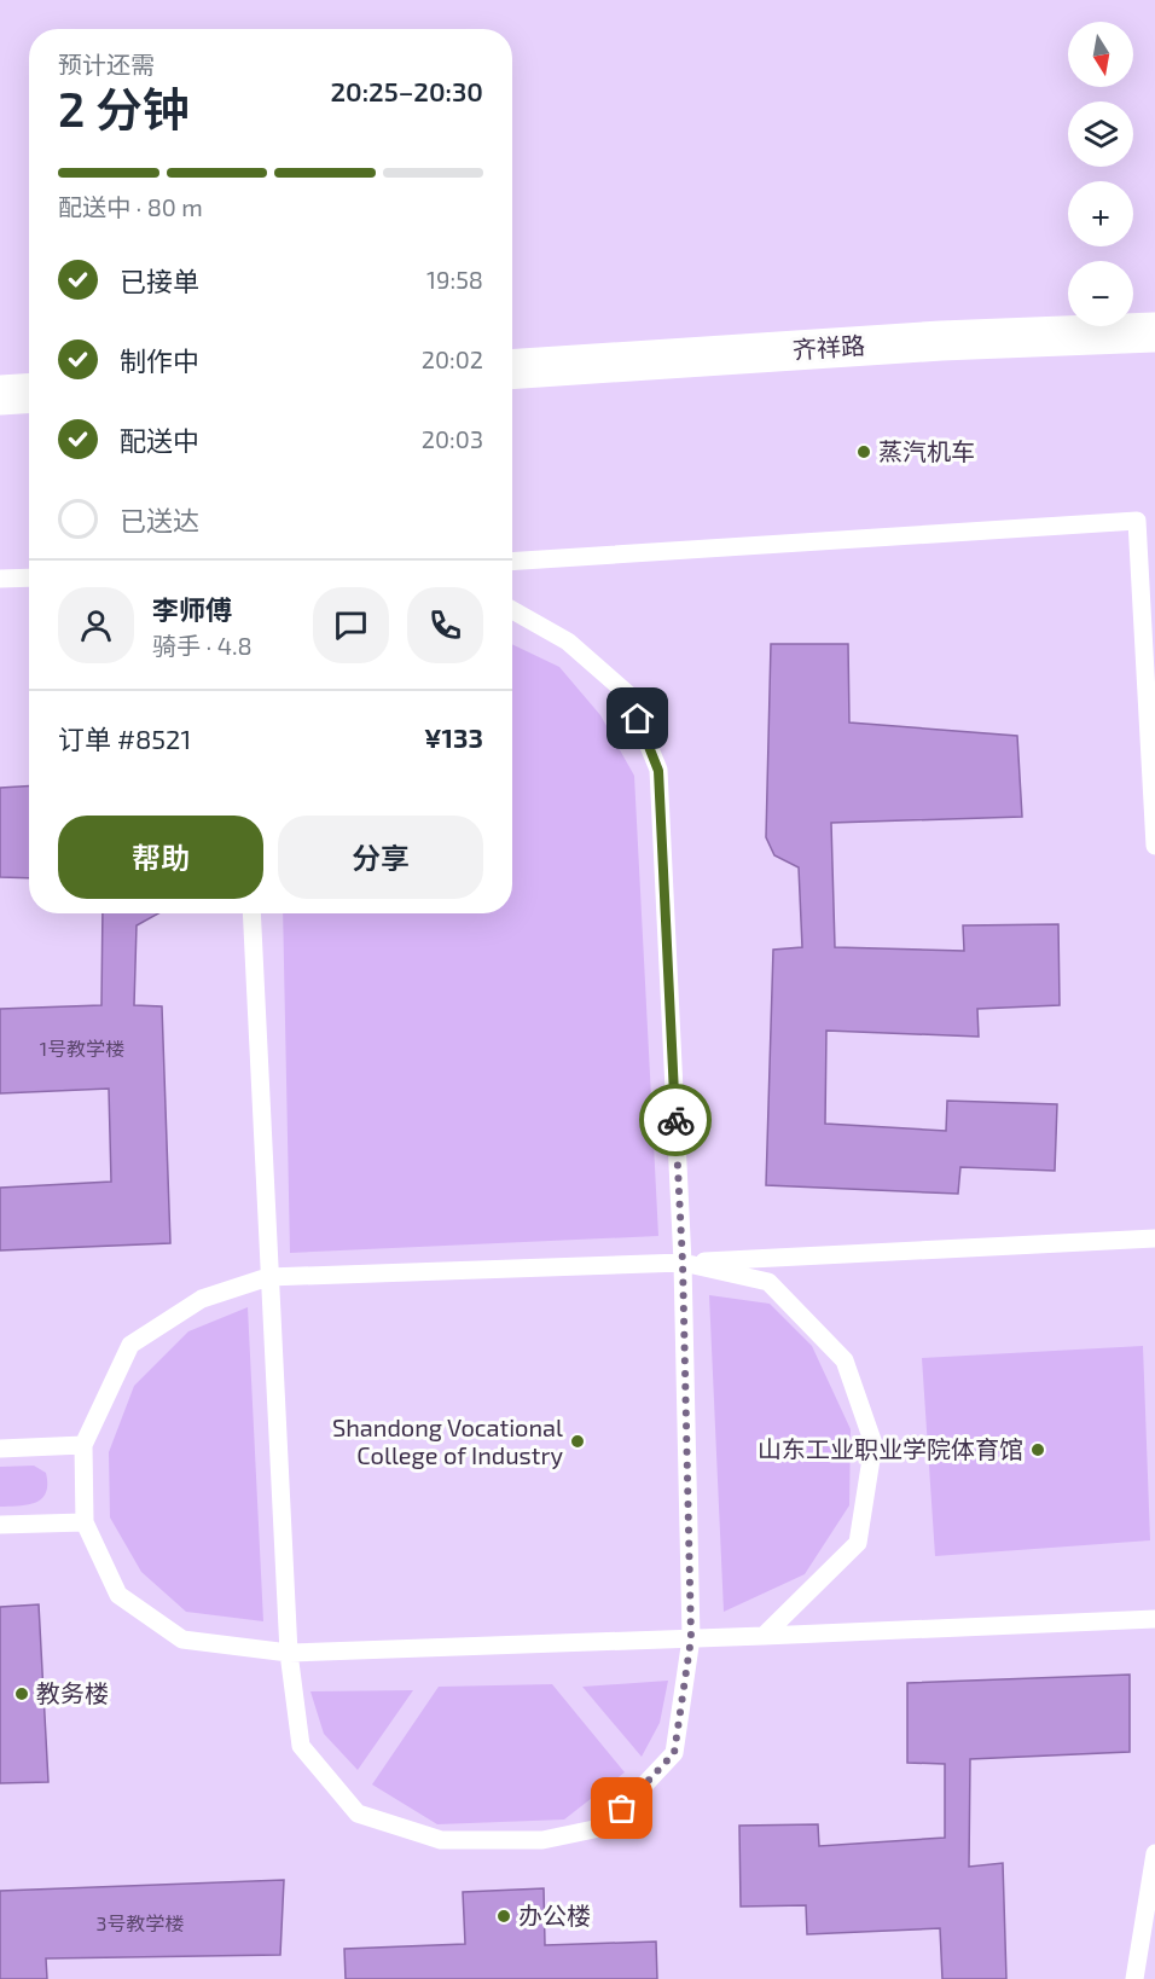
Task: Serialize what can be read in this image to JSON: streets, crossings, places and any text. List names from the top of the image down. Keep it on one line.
{"streets":{"street":["齐祥路"]},"places":["蒸汽机车","Shandong Vocational College of Industry","山东工业职业学院体育馆","教务楼","办公楼"],"house_numbers":["1号教学楼","3号教学楼"],"north":"bottom","page":{"map_buttons":["+","−"],"heading":["2 分钟","预计还需","20:25–20:30"],"panel":["李师傅","骑手 · 4.8","订单 #8521","¥133"],"bar":"配送中 · 80 m","list":[["已接单","19:58"],["制作中","20:02"],["配送中","20:03"],"已送达"],"buttons":["帮助","分享"]}}
